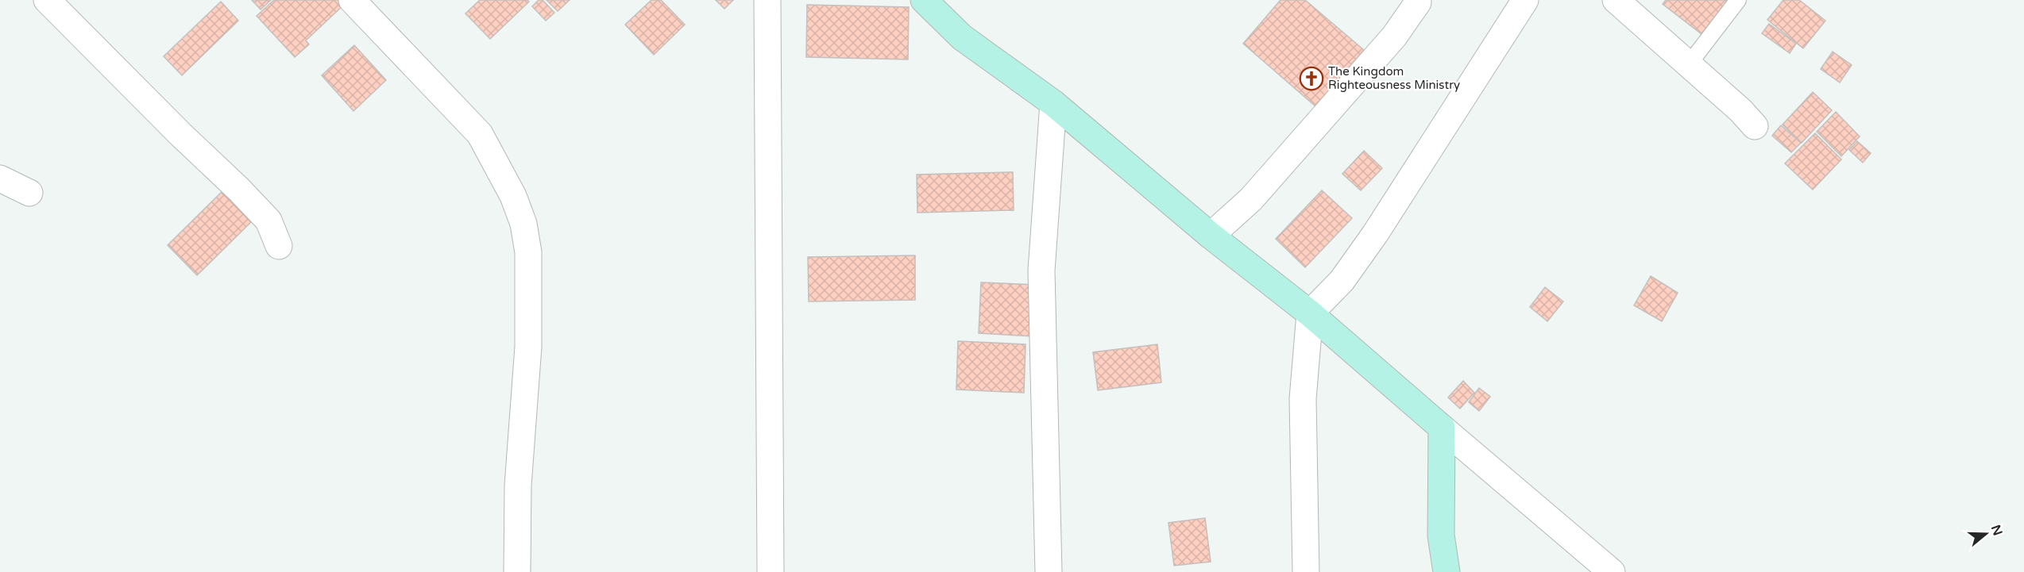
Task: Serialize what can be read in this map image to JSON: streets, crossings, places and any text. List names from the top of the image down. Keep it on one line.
{"places":{"church":["The Kingdom Righteousness Ministry"]},"north":"right"}
